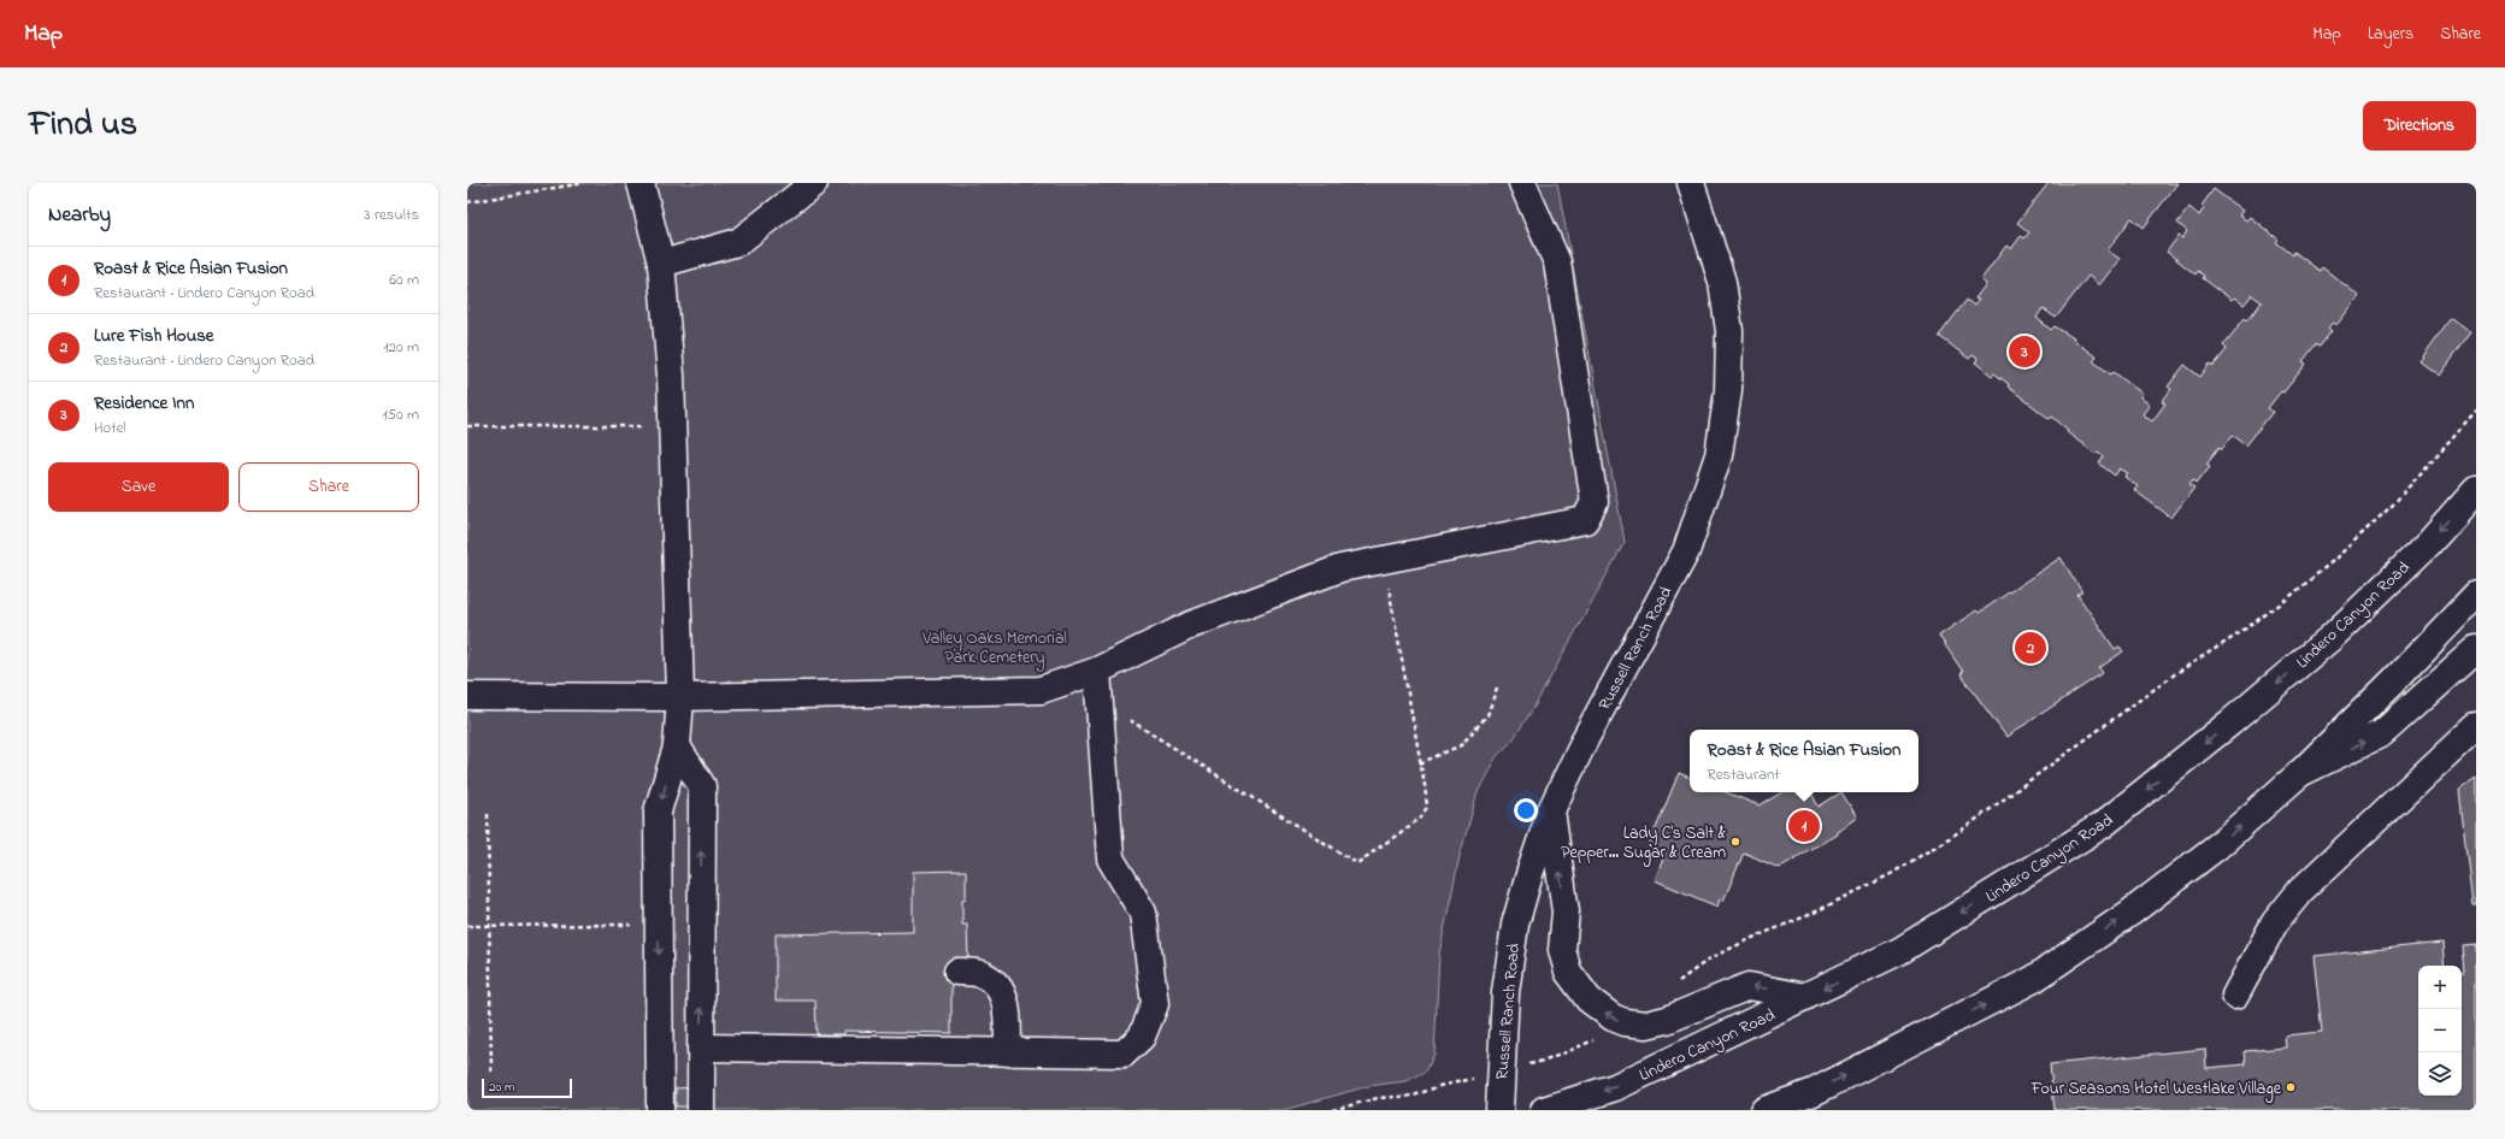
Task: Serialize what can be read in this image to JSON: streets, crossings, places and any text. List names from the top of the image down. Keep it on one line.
{"streets":{"main road":["Lindero Canyon Road","Russell Ranch Road"]},"parks":["Valley Oaks Memorial Park Cemetery"],"places":["Lady C's Salt & Pepper... Sugar & Cream","Four Seasons Hotel Westlake Village"],"scale_bar":"20 m","page":{"header":"Map","nav":["Map","Layers","Share"],"title":"Find us","buttons":["Directions",["Save","Share"]],"heading":["Nearby","3 results"],"list":[{"mark":"1","name":"Roast & Rice Asian Fusion","note":"Restaurant · Lindero Canyon Road","value":"60 m"},{"mark":"2","name":"Lure Fish House","note":"Restaurant · Lindero Canyon Road","value":"120 m"},{"mark":"3","name":"Residence Inn","note":"Hotel","value":"150 m"}],"pins":["3","2","1"],"popup":["Roast & Rice Asian Fusion","Restaurant"],"map_buttons":["+","−"],"scale":"20 m"}}
